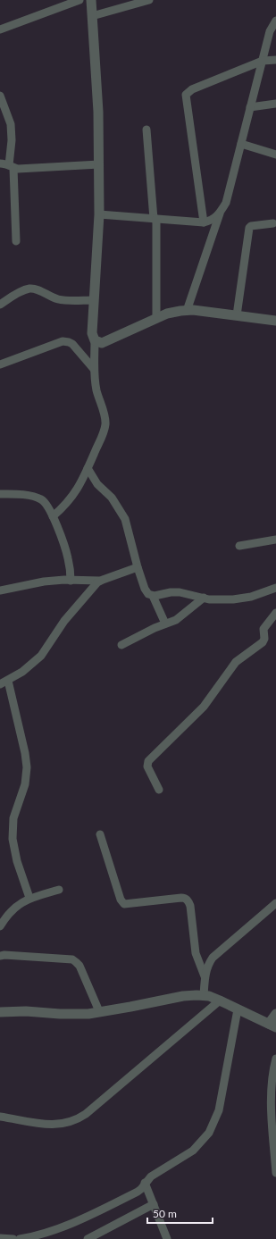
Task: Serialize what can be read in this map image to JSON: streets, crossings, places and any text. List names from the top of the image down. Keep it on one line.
{"scale_bar":"50 m"}
